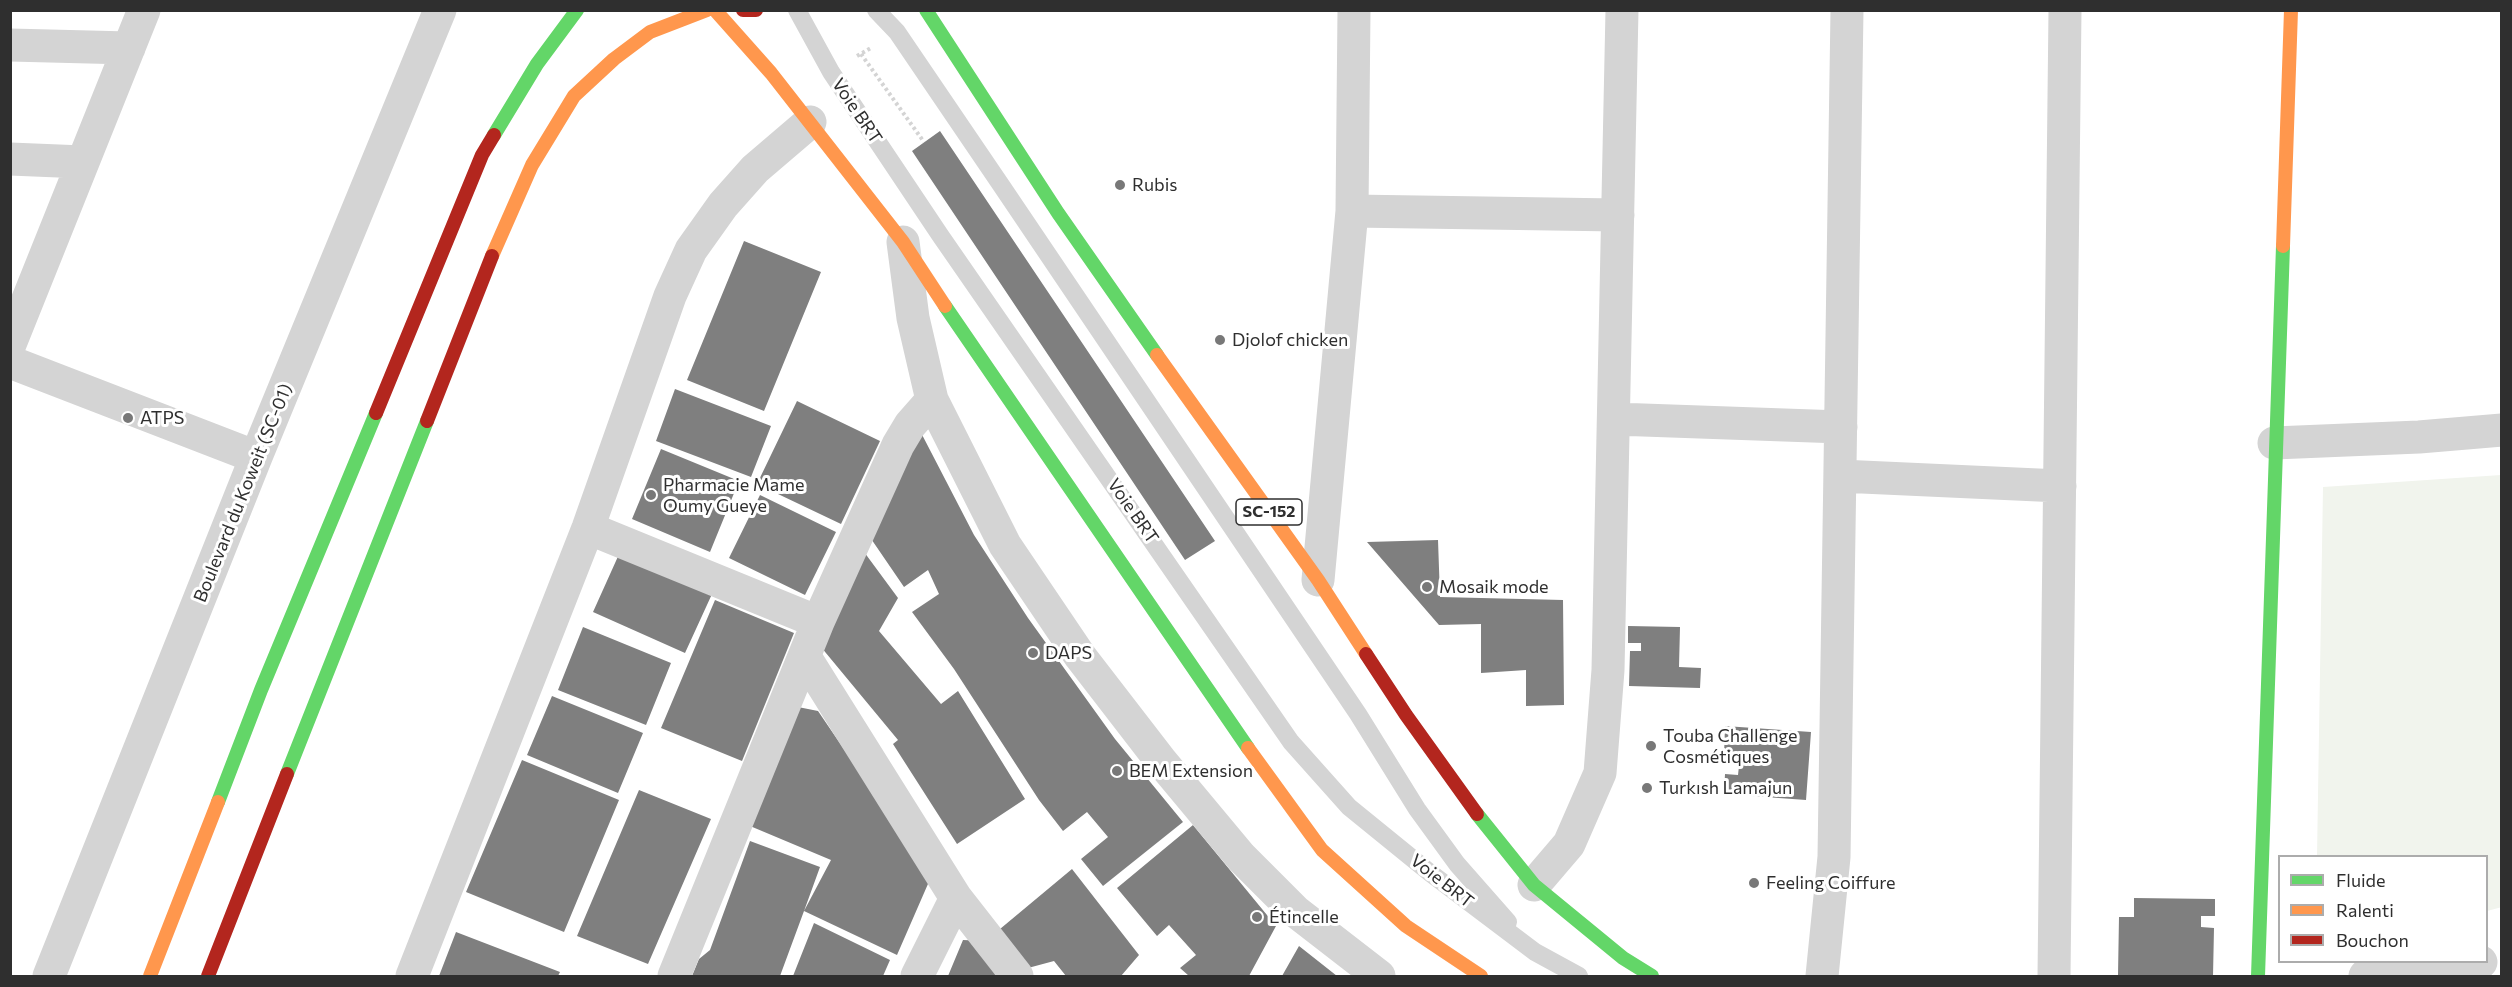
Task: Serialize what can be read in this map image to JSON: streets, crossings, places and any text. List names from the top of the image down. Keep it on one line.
{"streets":{"main road":["SC-152"],"street":["Boulevard du Koweit (SC-01)"],"lane":["Voie BRT"]},"places":["Rubis","Djolof chicken","ATPS","Pharmacie Mame Oumy Gueye","Mosaik mode","DAPS","Touba Challenge Cosmétiques","BEM Extension","Turkısh Lamajun","Feeling Coiffure","Étincelle"],"legend":["Fluide","Ralenti","Bouchon"]}
